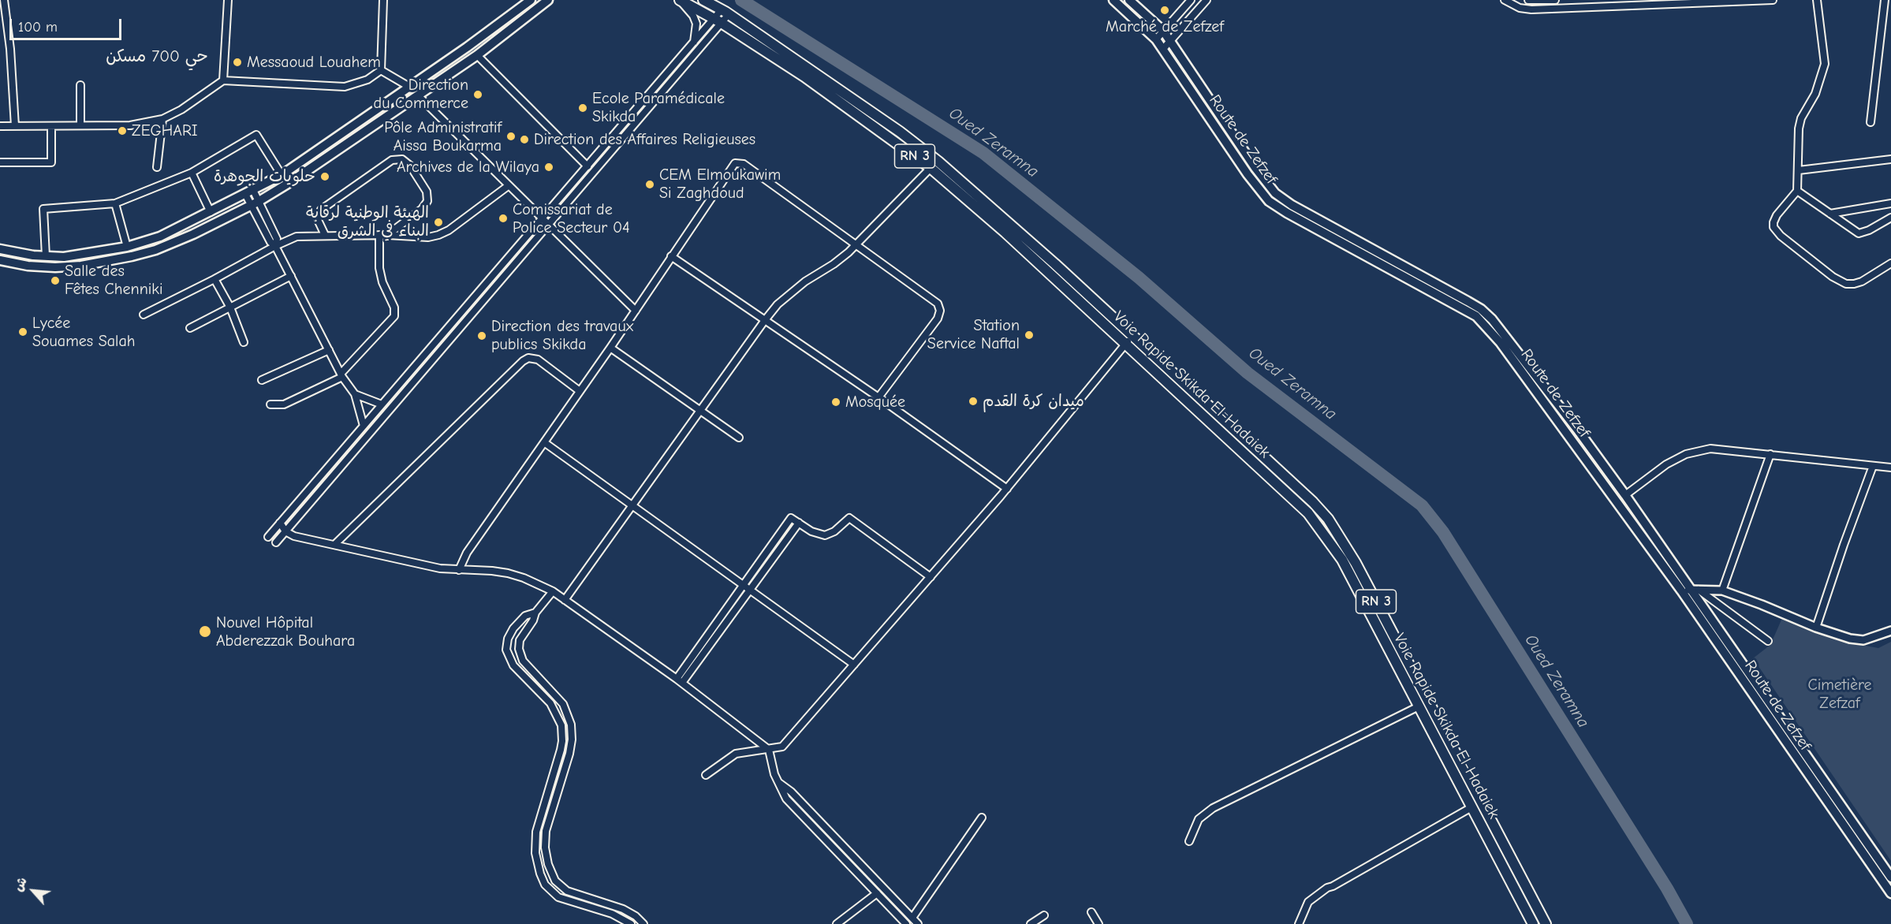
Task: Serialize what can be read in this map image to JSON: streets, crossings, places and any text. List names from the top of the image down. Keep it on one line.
{"streets":{"highway":["RN 3","Voie Rapide Skikda El-Hadaiek"],"main road":["Route de Zefzef"]},"districts":["حي 700 مسكن"],"water":["Oued Zeramna"],"parks":["Cimetière Zefzaf"],"places":["Marché de Zefzef","Messaoud Louahem","Direction du Commerce","Ecole Paramédicale Skikda","ZEGHARI","Pôle Administratif Aissa Boukarma","Direction des Affaires Religieuses","Archives de la Wilaya","حلويات الجوهرة","CEM Elmoukawim Si Zaghdoud","Comissariat de Police Secteur 04","الهيئة الوطنية لرقابة البناء في الشرق","Salle des Fêtes Chenniki","Lycée Souames Salah","Station Service Naftal","Direction des travaux publics Skikda","ميدان كرة القدم","Mosquée","Nouvel Hôpital Abderezzak Bouhara"],"scale_bar":"100 m","north":"top left"}
